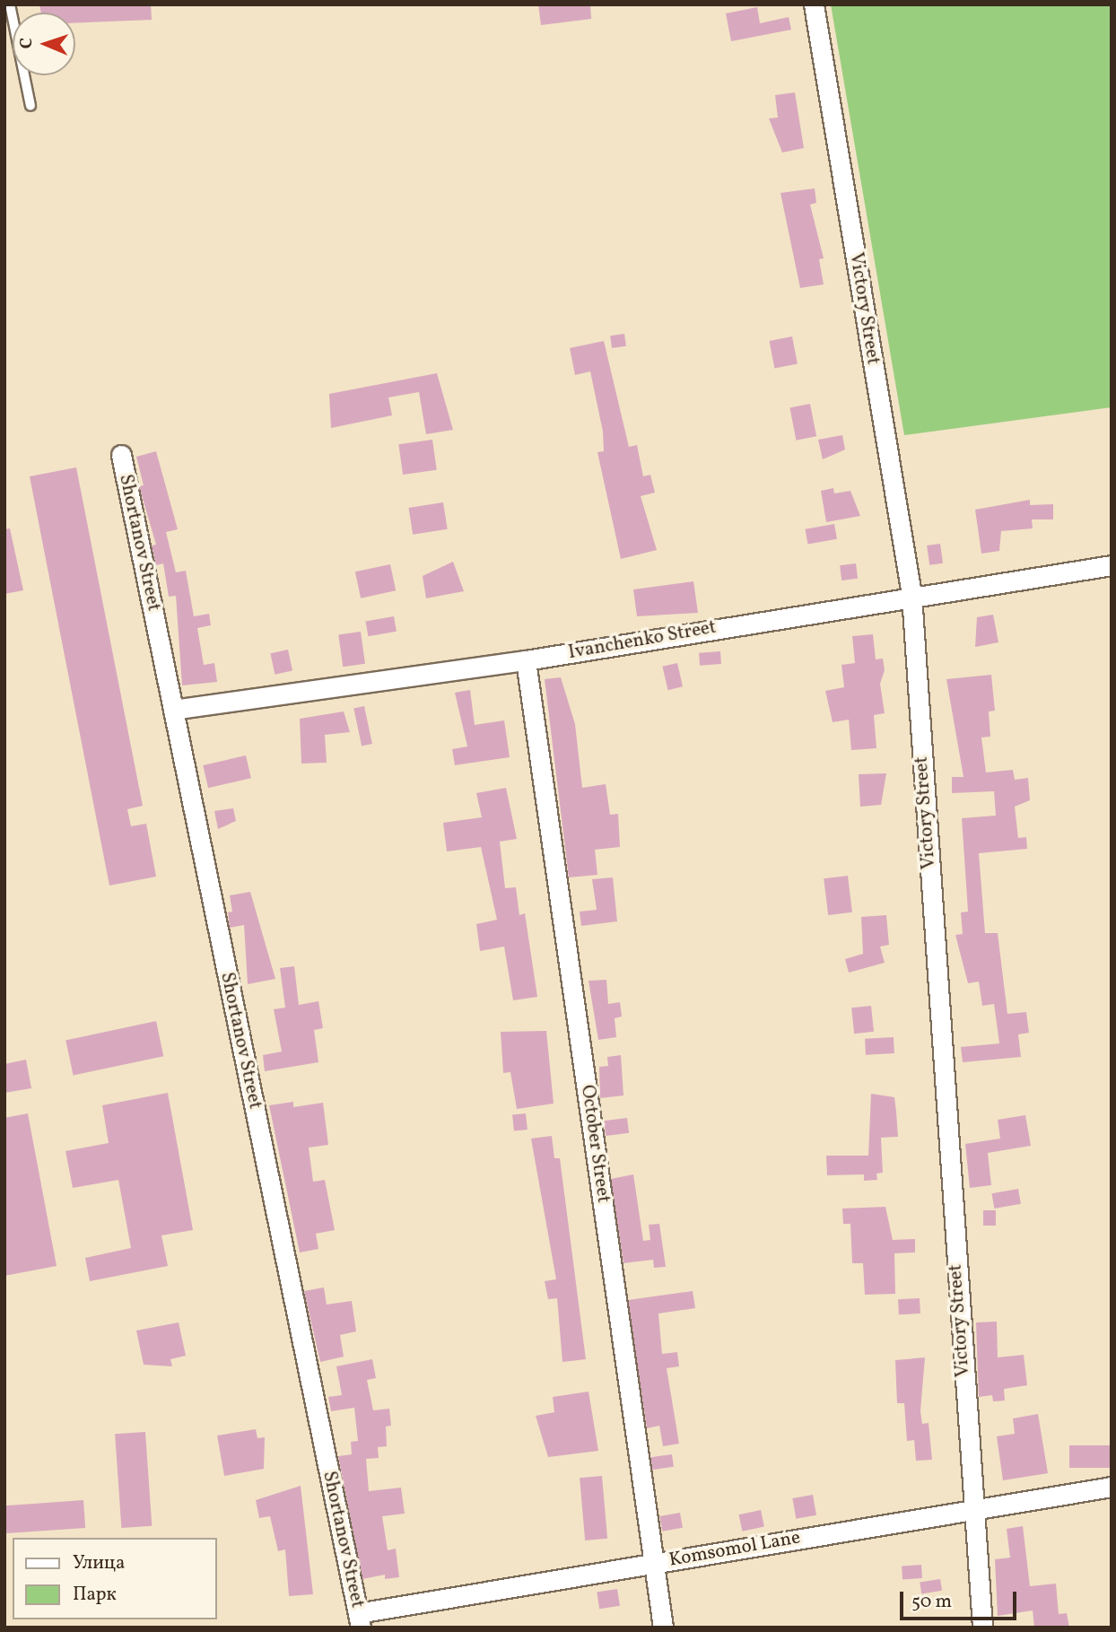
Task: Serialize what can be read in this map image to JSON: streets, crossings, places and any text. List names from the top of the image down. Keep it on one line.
{"streets":{"street":["Victory Street","Shortanov Street","Ivanchenko Street","October Street","Komsomol Lane"]},"crossings":[["Victory Street","Ivanchenko Street"],["Victory Street","Komsomol Lane"],["Shortanov Street","Ivanchenko Street"],["Shortanov Street","Komsomol Lane"],["Ivanchenko Street","October Street"],["October Street","Komsomol Lane"]],"legend":["Улица","Парк"],"scale_bar":"50 m","north":"left"}
